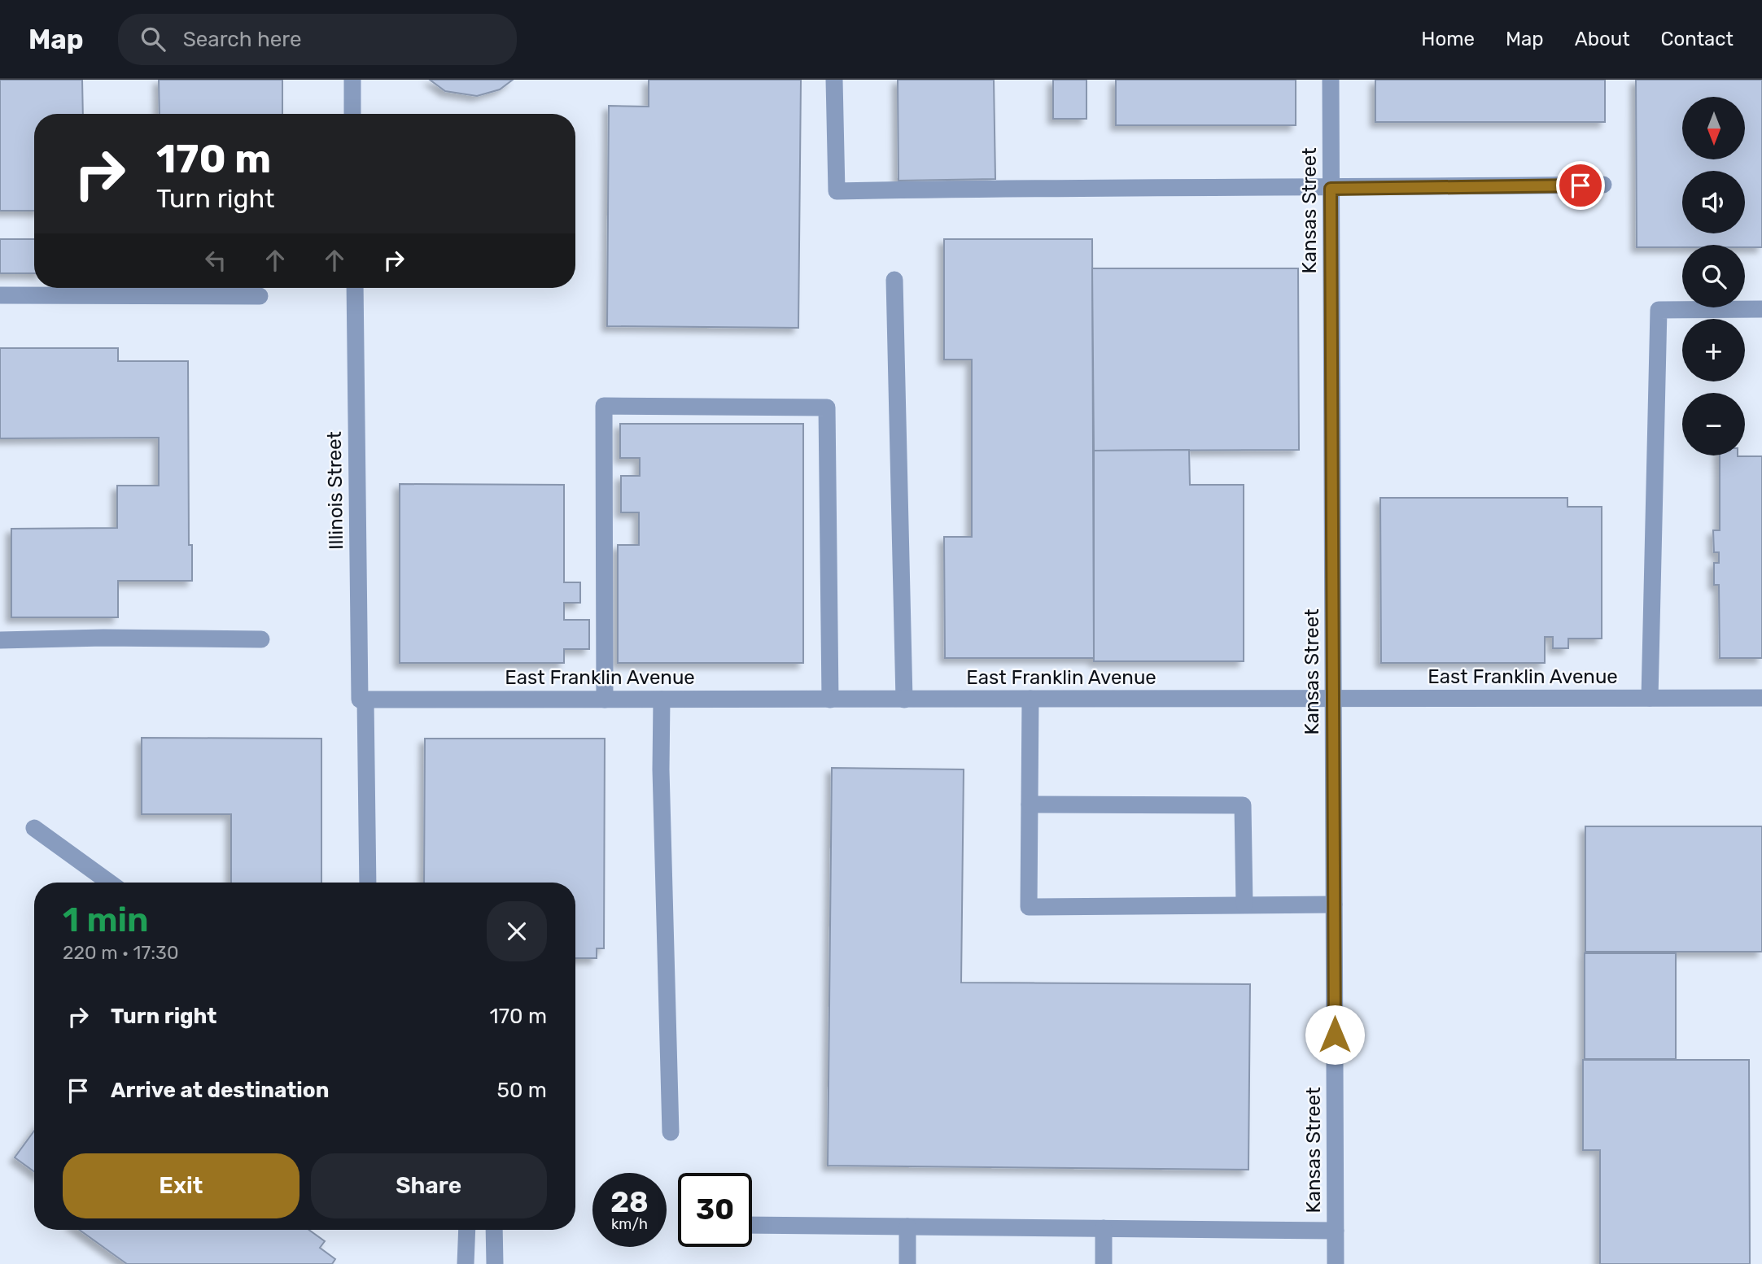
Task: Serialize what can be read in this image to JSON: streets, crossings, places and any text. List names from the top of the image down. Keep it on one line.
{"streets":{"street":["Kansas Street","Illinois Street","East Franklin Avenue"]},"crossings":[["Kansas Street","East Franklin Avenue"],["Illinois Street","East Franklin Avenue"]],"north":"bottom","page":{"header":"Map","search":"Search here","nav":["Home","Map","About","Contact"],"map_buttons":["+","−"],"turn":["170 m","Turn right"],"heading":["1 min","220 m · 17:30"],"list":[{"name":"Turn right","value":"170 m"},{"name":"Arrive at destination","value":"50 m"}],"buttons":["Exit","Share"],"speed":"28 km/h","limit":"30"}}
